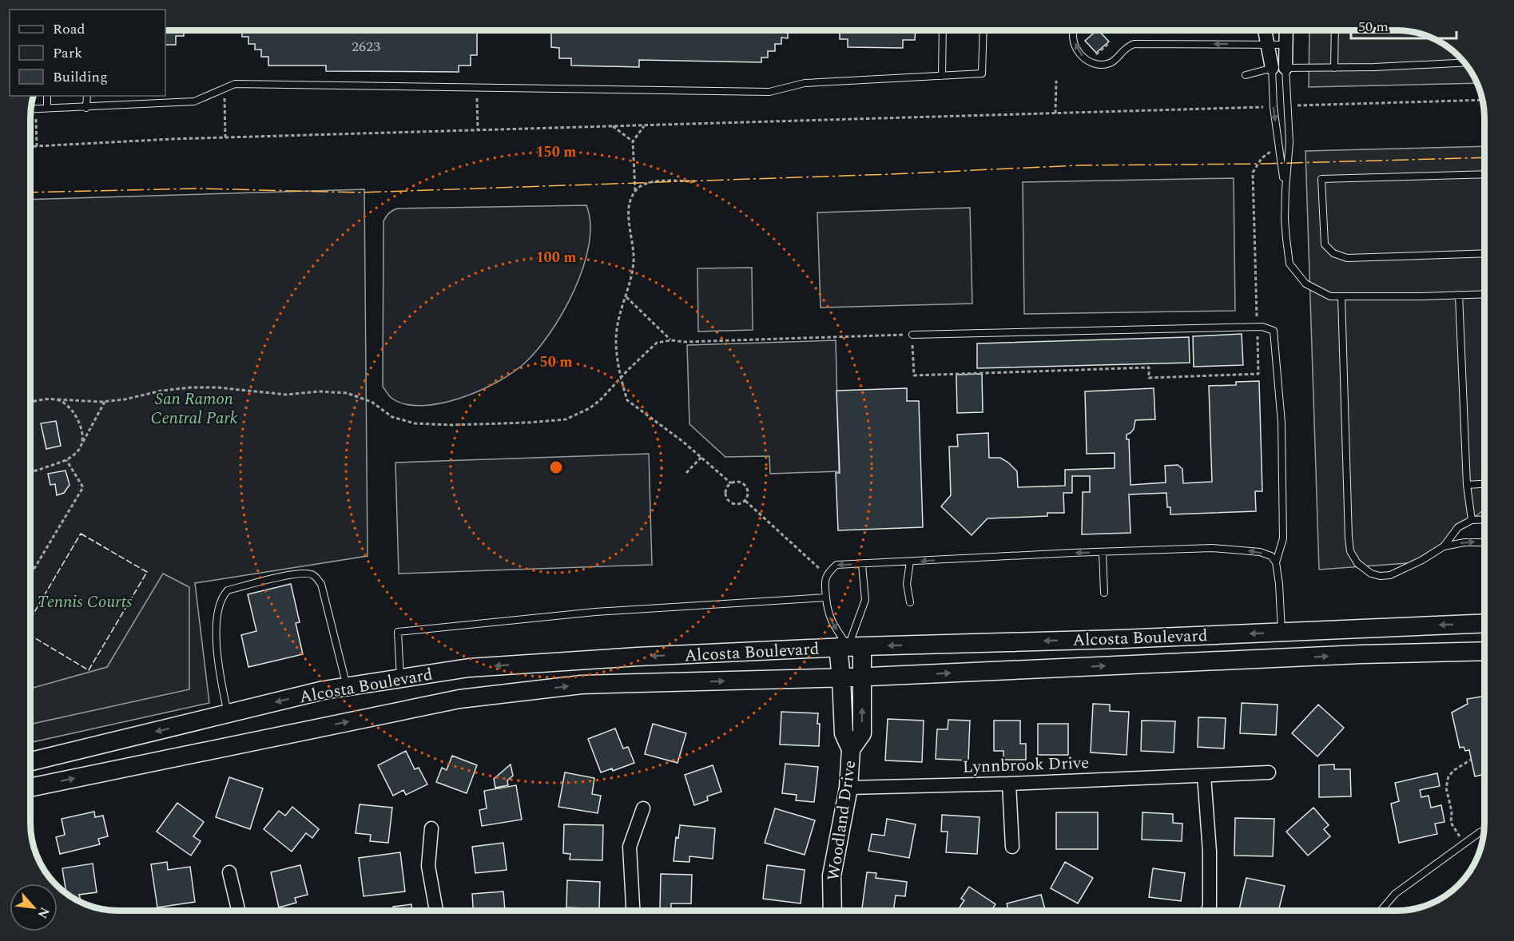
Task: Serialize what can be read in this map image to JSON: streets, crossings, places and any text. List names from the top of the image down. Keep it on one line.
{"streets":{"main road":["Alcosta Boulevard","Woodland Drive"],"street":["Lynnbrook Drive"]},"crossings":[["Alcosta Boulevard","Woodland Drive"],["Lynnbrook Drive","Woodland Drive"]],"parks":["San Ramon Central Park","Tennis Courts"],"house_numbers":["2623"],"legend":["Road","Park","Building"],"scale_bar":"50 m","north":"bottom right","rings":["150 m","100 m","50 m"]}
